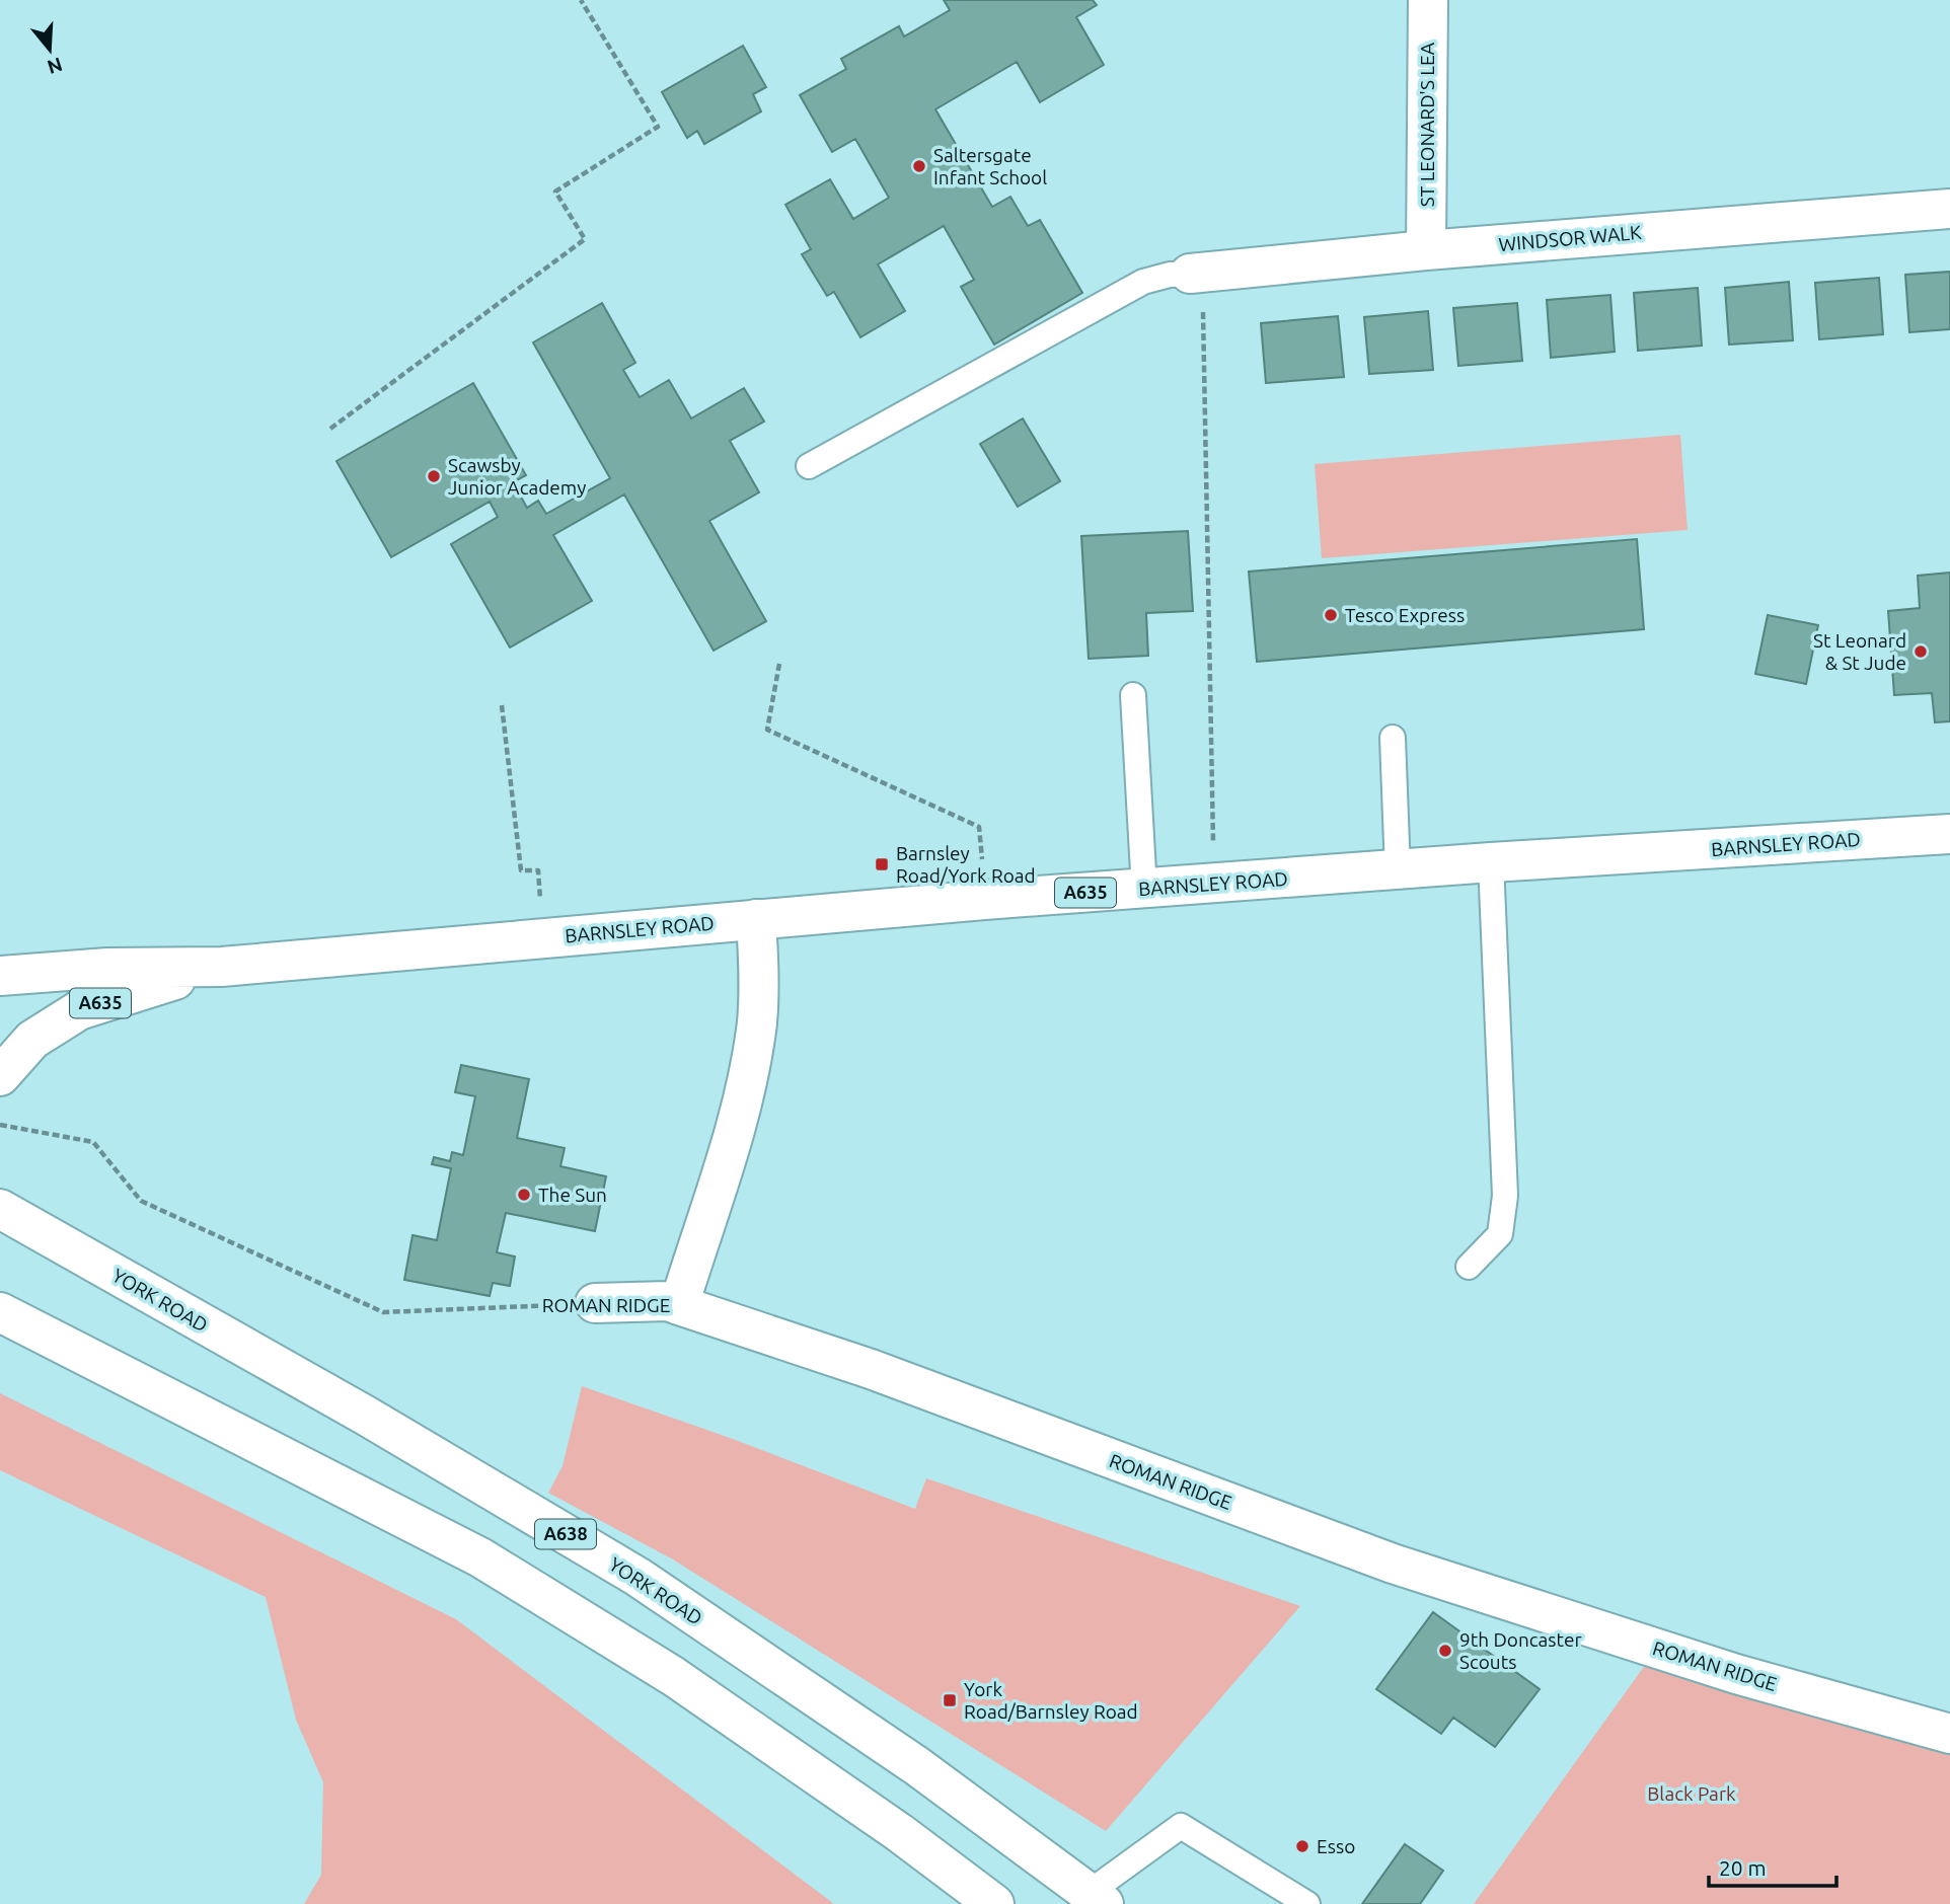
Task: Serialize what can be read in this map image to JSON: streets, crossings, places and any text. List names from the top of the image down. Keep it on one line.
{"streets":{"main road":["ST LEONARD'S LEA","WINDSOR WALK","BARNSLEY ROAD","A635","YORK ROAD","ROMAN RIDGE","A638"]},"crossings":[["ST LEONARD'S LEA","WINDSOR WALK"],["BARNSLEY ROAD","A635"]],"parks":["Black Park"],"places":{"other":["Saltersgate Infant School","Scawsby Junior Academy","Tesco Express","St Leonard & St Jude","The Sun","9th Doncaster Scouts","Esso"],"transit":["Barnsley Road/York Road","York Road/Barnsley Road"]},"scale_bar":"20 m","north":"bottom"}
